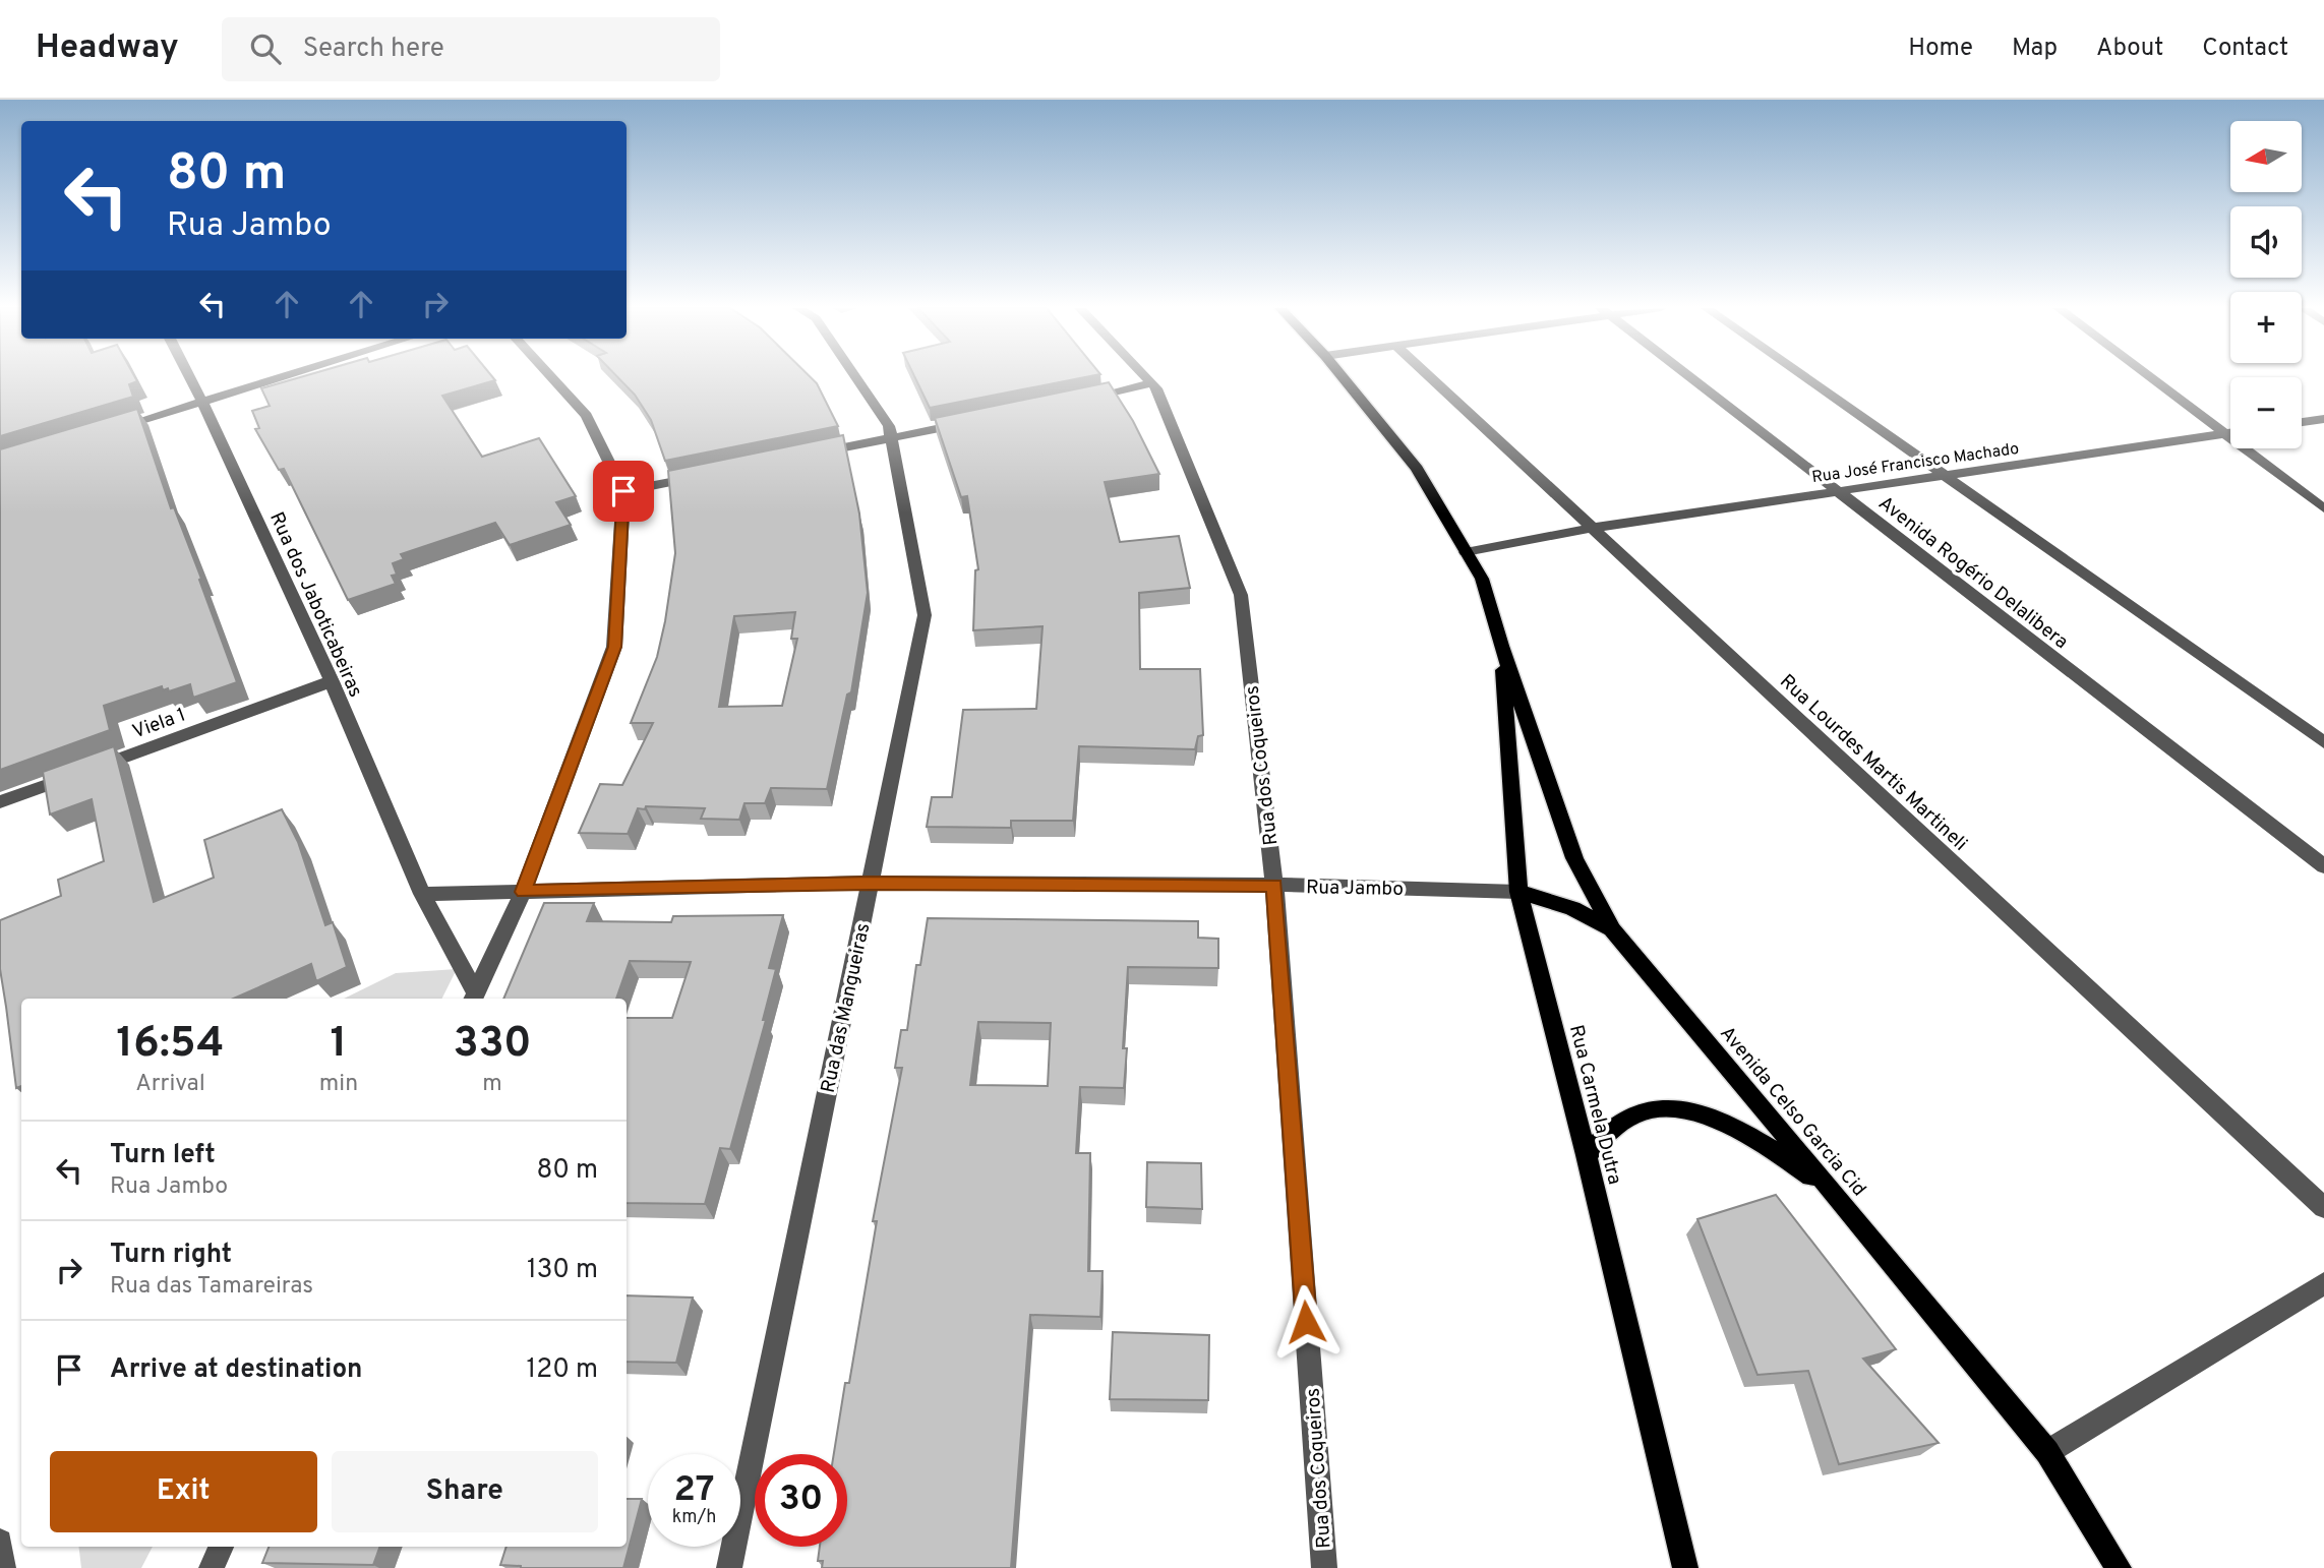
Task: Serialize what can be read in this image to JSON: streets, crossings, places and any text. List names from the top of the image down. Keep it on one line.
{"streets":{"main road":["Rua Carmela Dutra","Avenida Celso Garcia Cid"],"street":["Rua José Francisco Machado","Avenida Rogério Delalibera","Rua dos Jaboticabeiras","Viela 1","Rua Lourdes Martis Martineli","Rua dos Coqueiros","Rua Jambo","Rua das Mangueiras"]},"crossings":[["Rua José Francisco Machado","Avenida Rogério Delalibera"],["Rua José Francisco Machado","Rua Lourdes Martis Martineli"],["Rua dos Jaboticabeiras","Viela 1"],["Rua dos Jaboticabeiras","Rua Jambo"],["Rua dos Coqueiros","Rua Jambo"],["Rua Jambo","Rua das Mangueiras"],["Rua Jambo","Rua Carmela Dutra"],["Rua Carmela Dutra","Avenida Celso Garcia Cid"]],"north":"left","page":{"header":"Headway","search":"Search here","nav":["Home","Map","About","Contact"],"map_buttons":["+","−"],"turn":["80 m","Rua Jambo"],"eta":["16:54","Arrival","1","min","330","m"],"list":[{"name":"Turn left","note":"Rua Jambo","value":"80 m"},{"name":"Turn right","note":"Rua das Tamareiras","value":"130 m"},{"name":"Arrive at destination","value":"120 m"}],"buttons":["Exit","Share"],"speed":"27 km/h","limit":"30"}}
